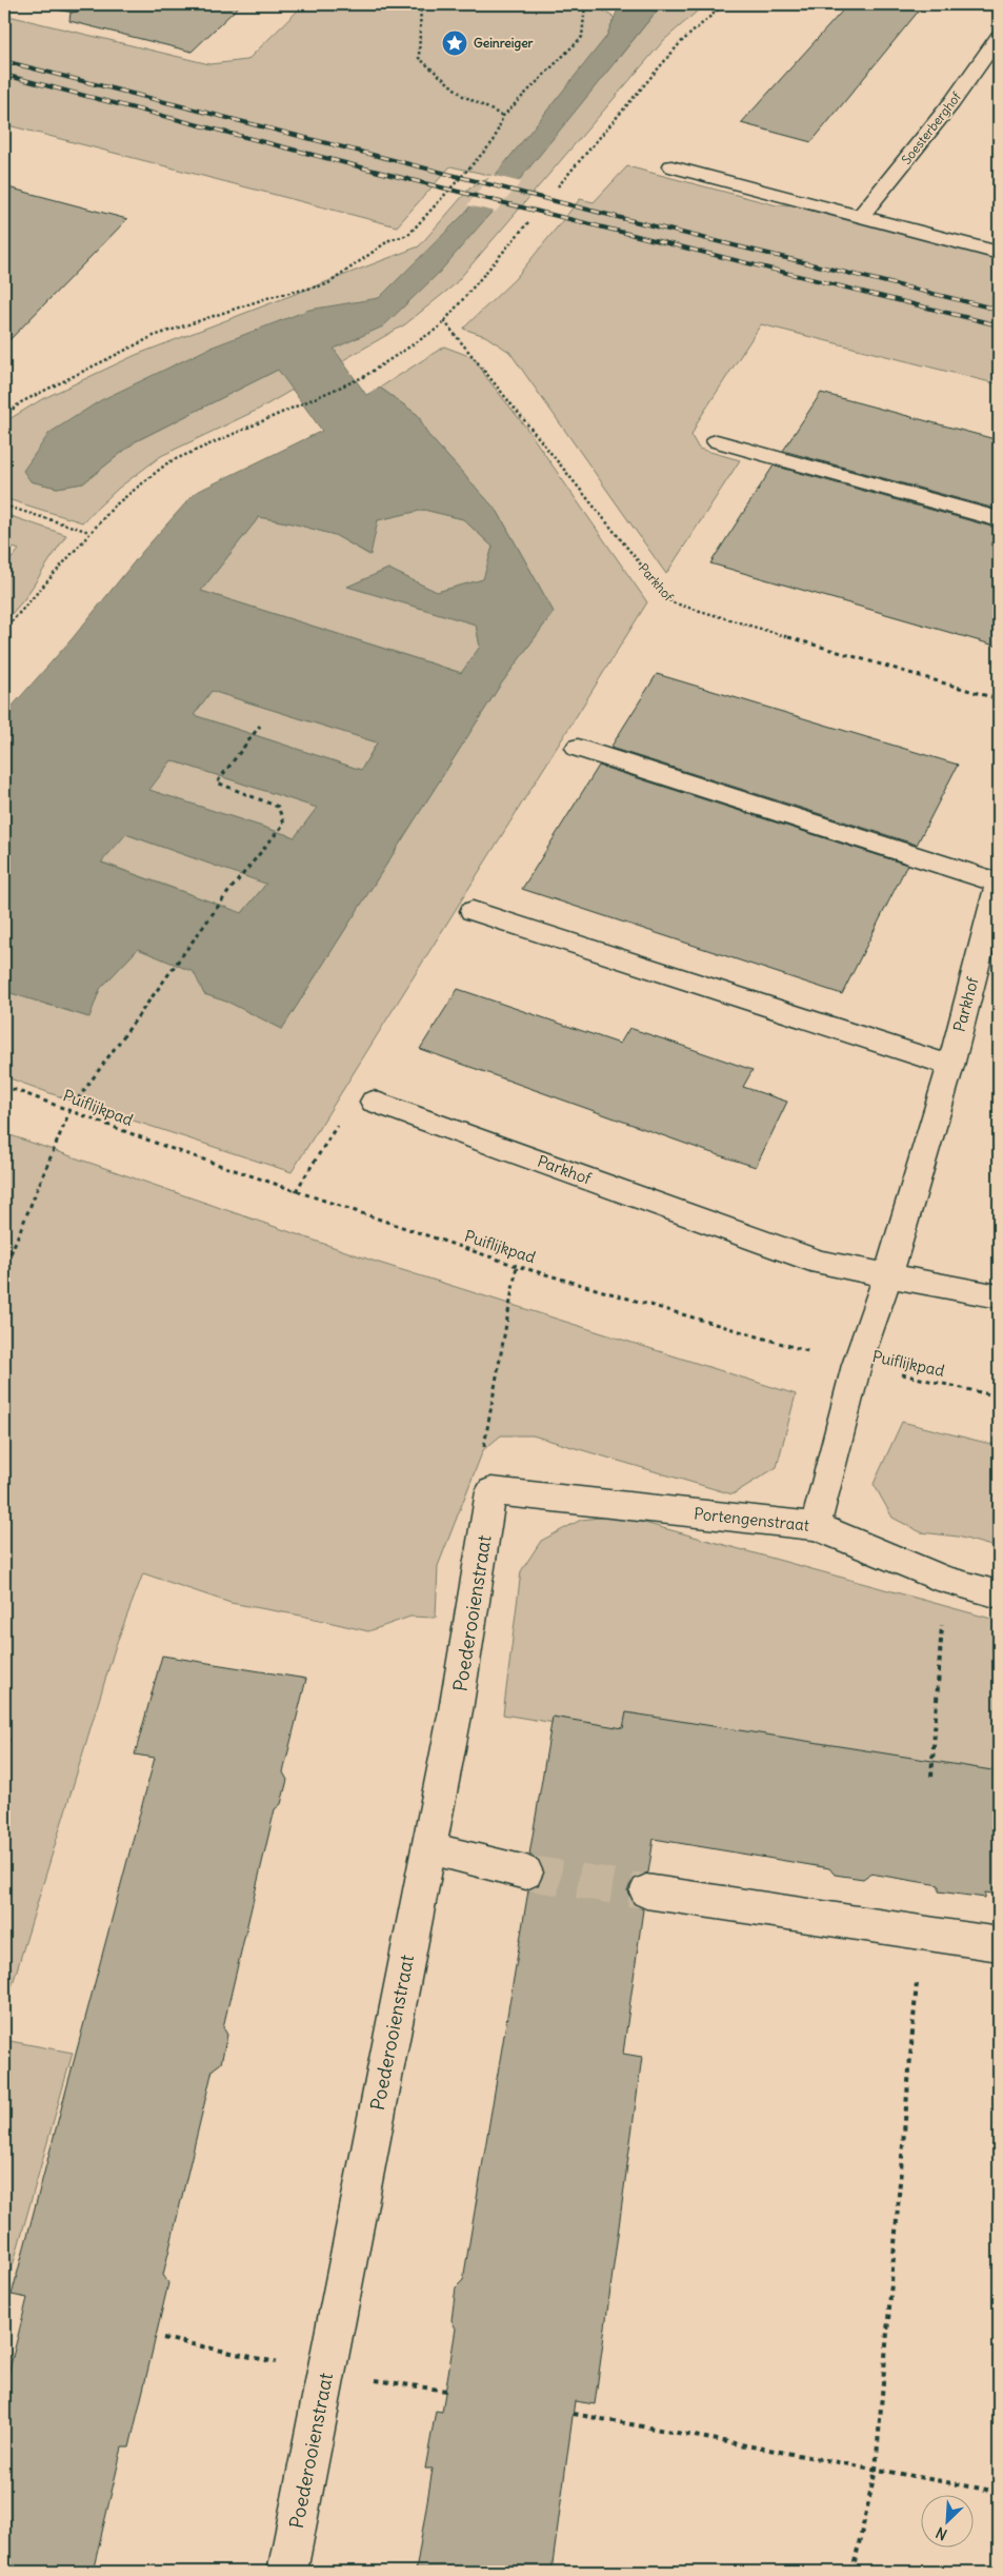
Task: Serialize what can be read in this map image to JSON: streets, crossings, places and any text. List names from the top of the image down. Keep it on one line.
{"streets":{"street":["Soesterberghof","Parkhof","Portengenstraat","Poederooienstraat"],"path":["Puiflijkpad"]},"crossings":[["Parkhof","Puiflijkpad"],["Parkhof","Portengenstraat"],["Portengenstraat","Poederooienstraat"]],"places":{"place":["Geinreiger"]},"north":"bottom left"}
